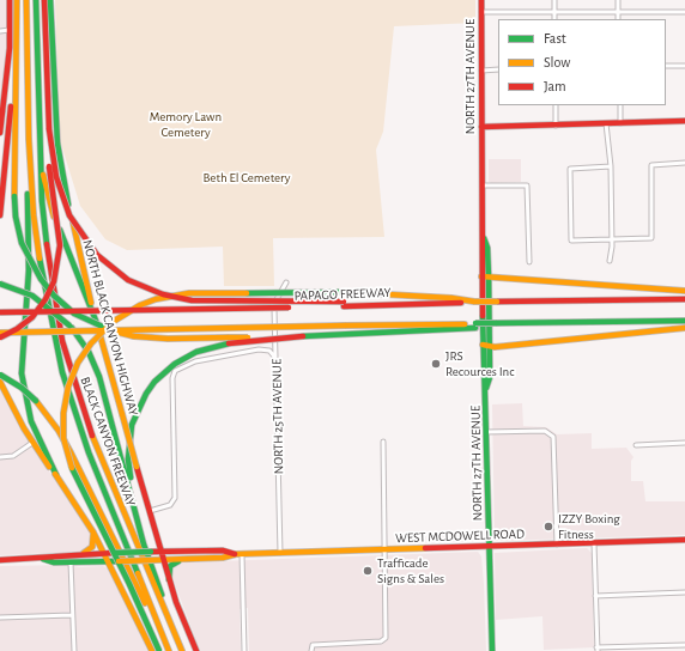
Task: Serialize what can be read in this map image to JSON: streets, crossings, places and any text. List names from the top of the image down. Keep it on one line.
{"streets":{"main road":["NORTH 27TH AVENUE","PAPAGO FREEWAY","NORTH BLACK CANYON HIGHWAY","BLACK CANYON FREEWAY","WEST MCDOWELL ROAD"],"street":["NORTH 25TH AVENUE"]},"crossings":[["NORTH 27TH AVENUE","WEST MCDOWELL ROAD"],["NORTH BLACK CANYON HIGHWAY","WEST MCDOWELL ROAD"],["NORTH 25TH AVENUE","WEST MCDOWELL ROAD"]],"parks":["Memory Lawn Cemetery","Beth El Cemetery"],"places":["JRS Recources Inc","IZZY Boxing Fitness","Trafficade Signs & Sales"],"legend":["Fast","Slow","Jam"]}
